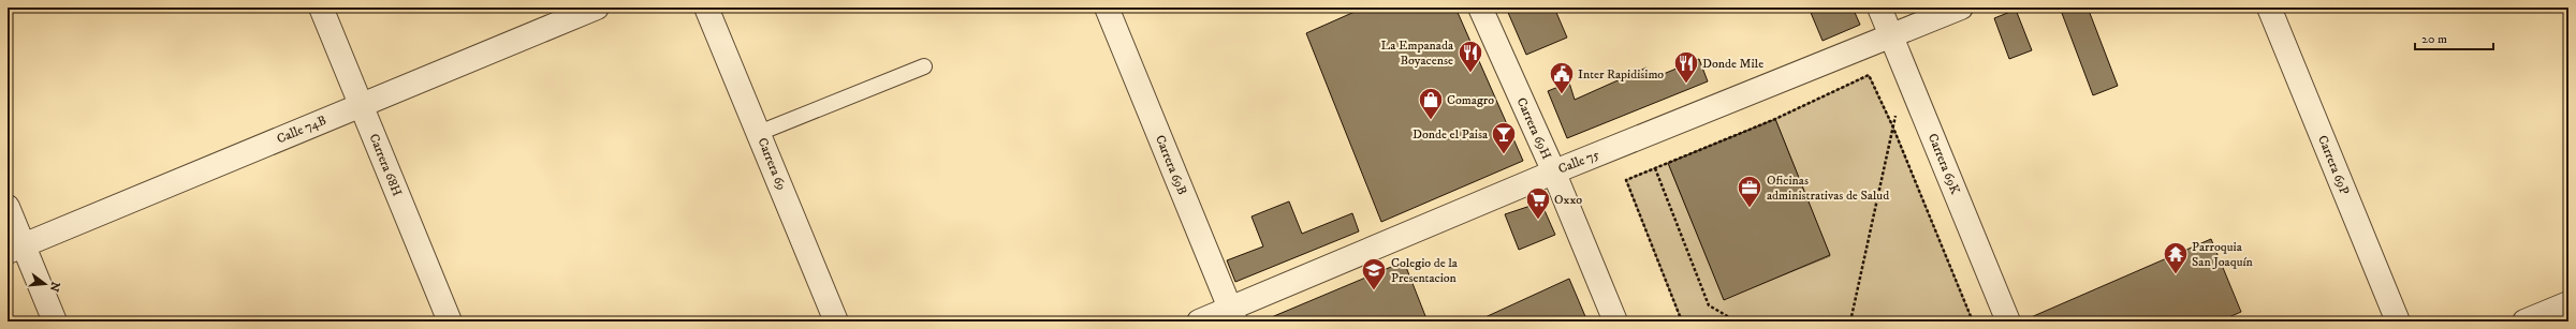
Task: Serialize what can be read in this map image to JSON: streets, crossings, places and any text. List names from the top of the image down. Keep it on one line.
{"streets":{"street":["Carrera 69H","Calle 74B","Calle 75","Carrera 69","Carrera 69K","Carrera 68H","Carrera 69B","Carrera 69P"]},"crossings":[["Carrera 69H","Calle 75"],["Calle 74B","Carrera 68H"],["Calle 75","Carrera 69K"],["Calle 75","Carrera 69B"]],"places":{"restaurant":["La Empanada Boyacense","Donde Mile"],"public building":["Inter Rapidisimo"],"shop":["Comagro"],"bar":["Donde el Paisa"],"office":["Oficinas administrativas de Salud"],"supermarket":["Oxxo"],"temple":["Parroquia San Joaquín"],"school or university":["Colegio de la Presentacion"]},"scale_bar":"20 m","north":"right"}
